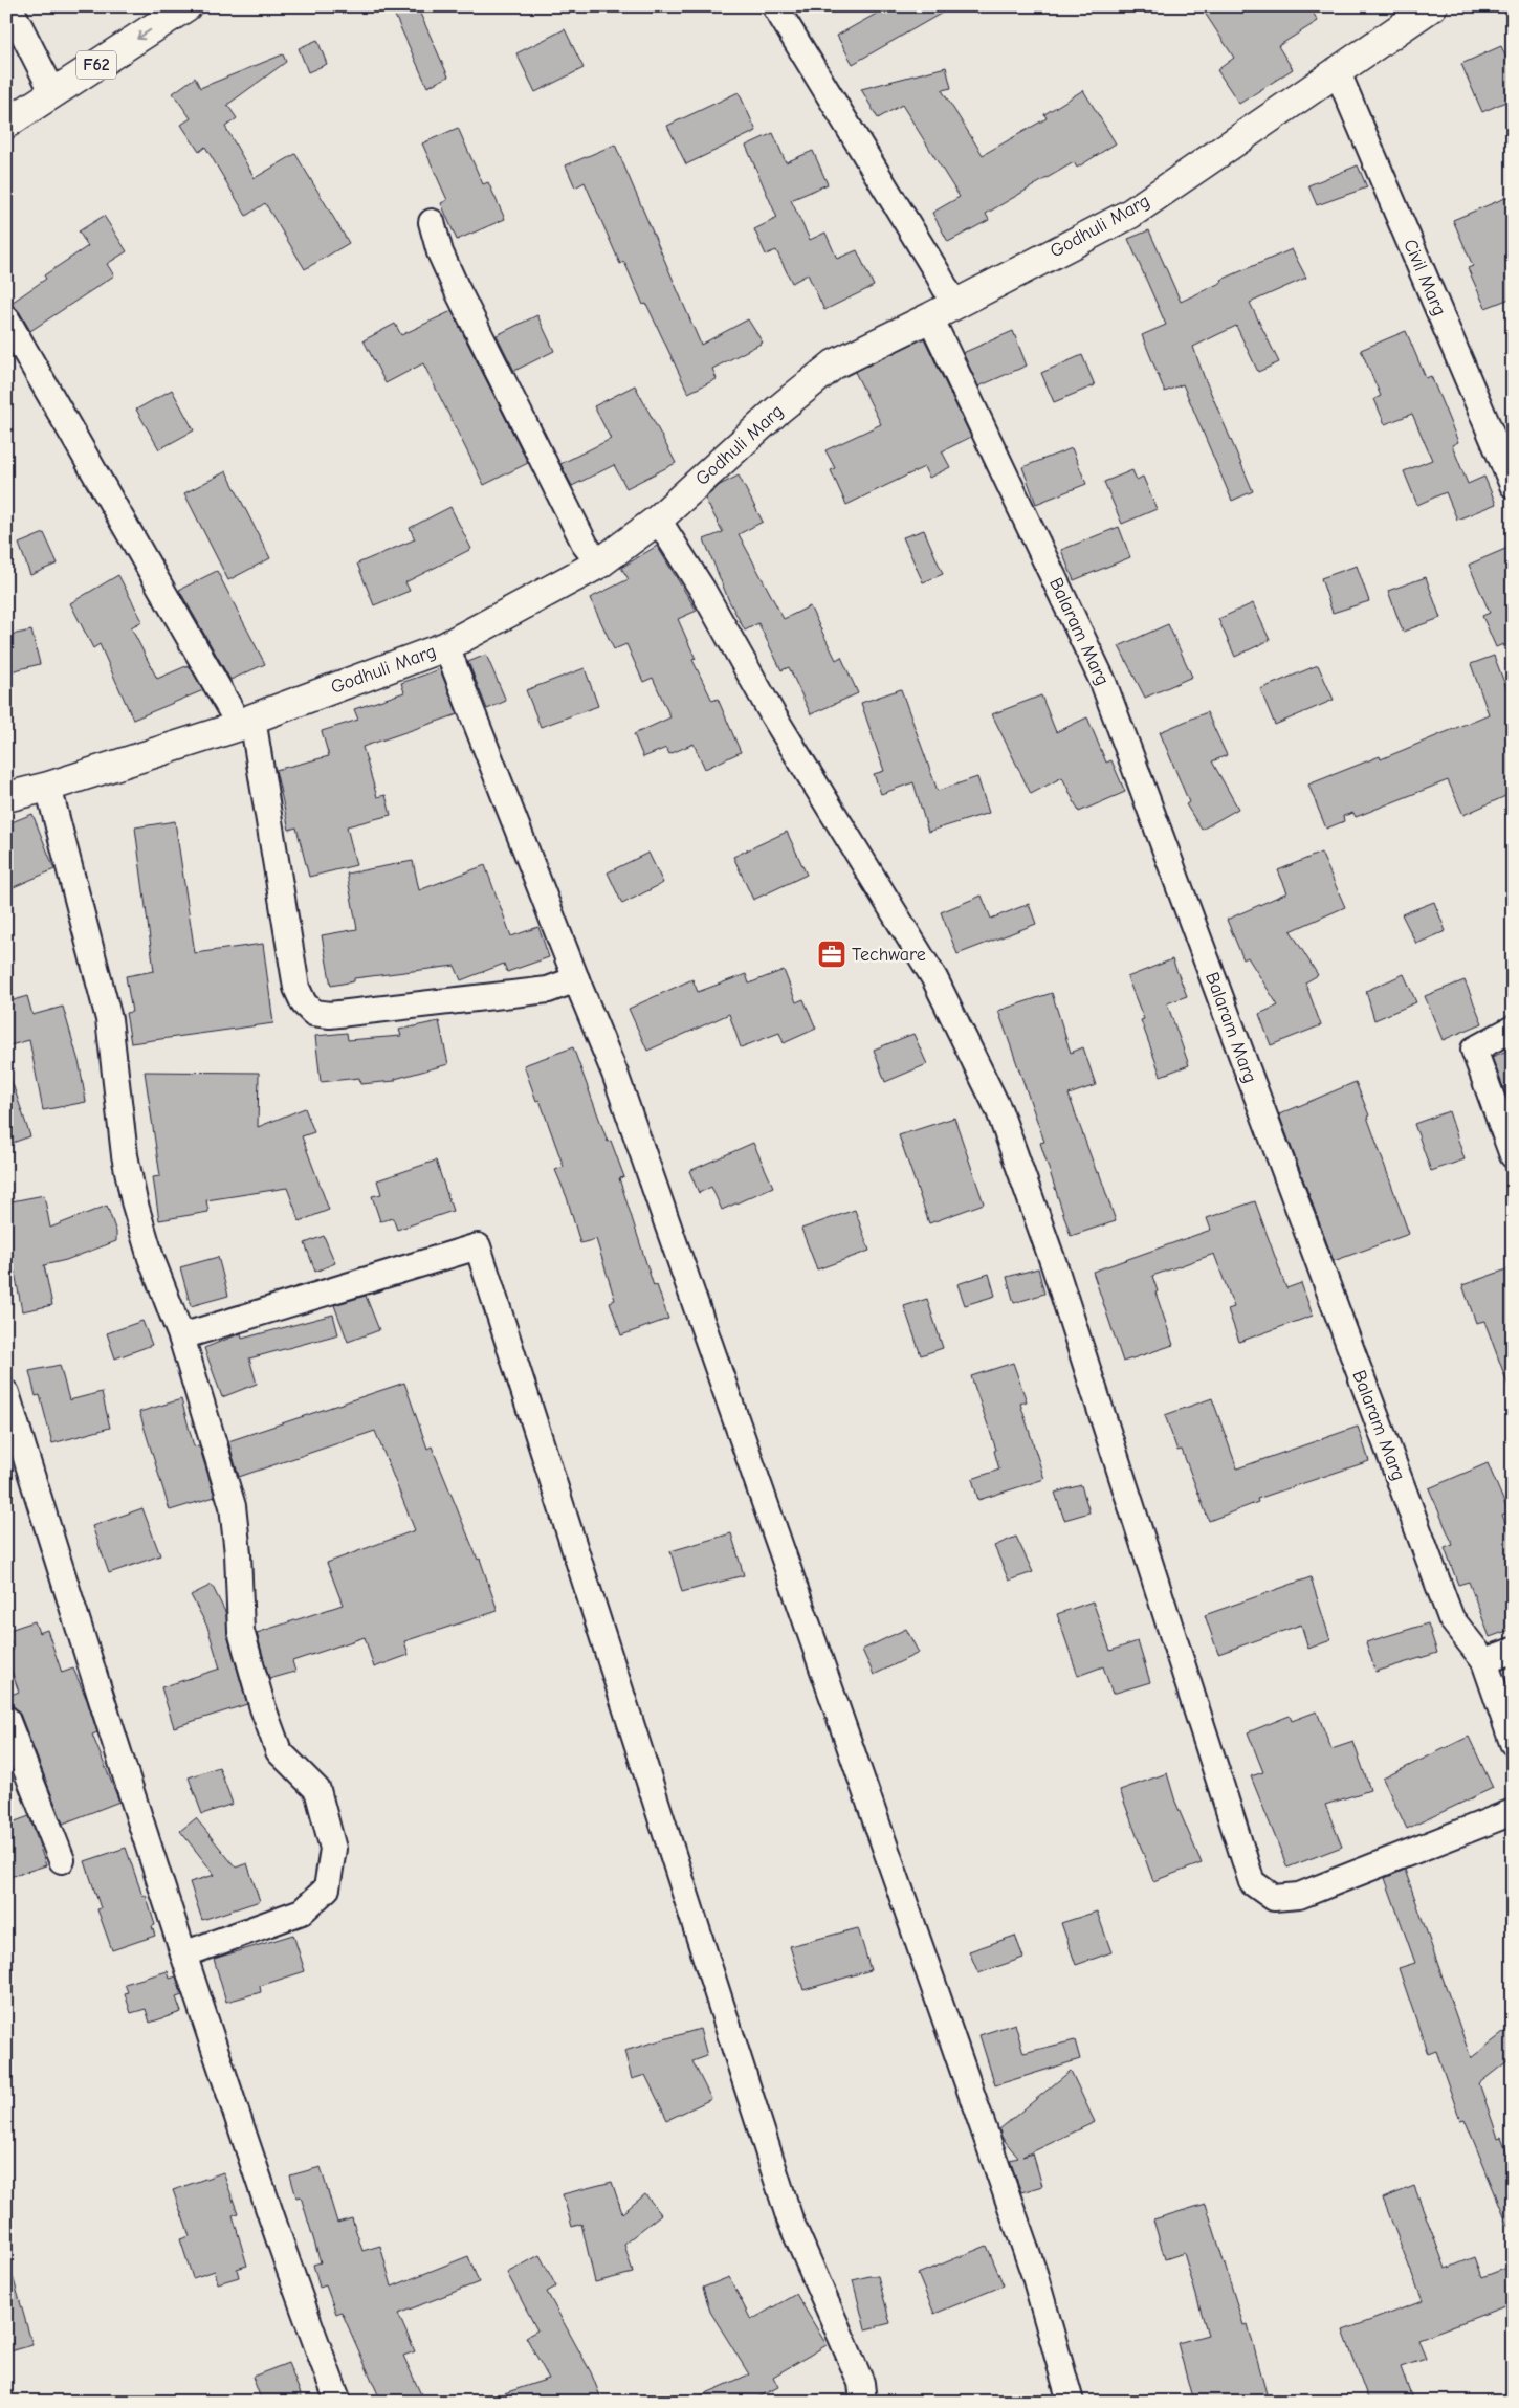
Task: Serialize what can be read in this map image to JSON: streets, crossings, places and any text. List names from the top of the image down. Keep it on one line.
{"streets":{"main road":["F62","Godhuli Marg"],"street":["Civil Marg","Balaram Marg"]},"crossings":[["Godhuli Marg","Civil Marg"],["Godhuli Marg","Balaram Marg"]],"places":{"office":["Techware"]}}
